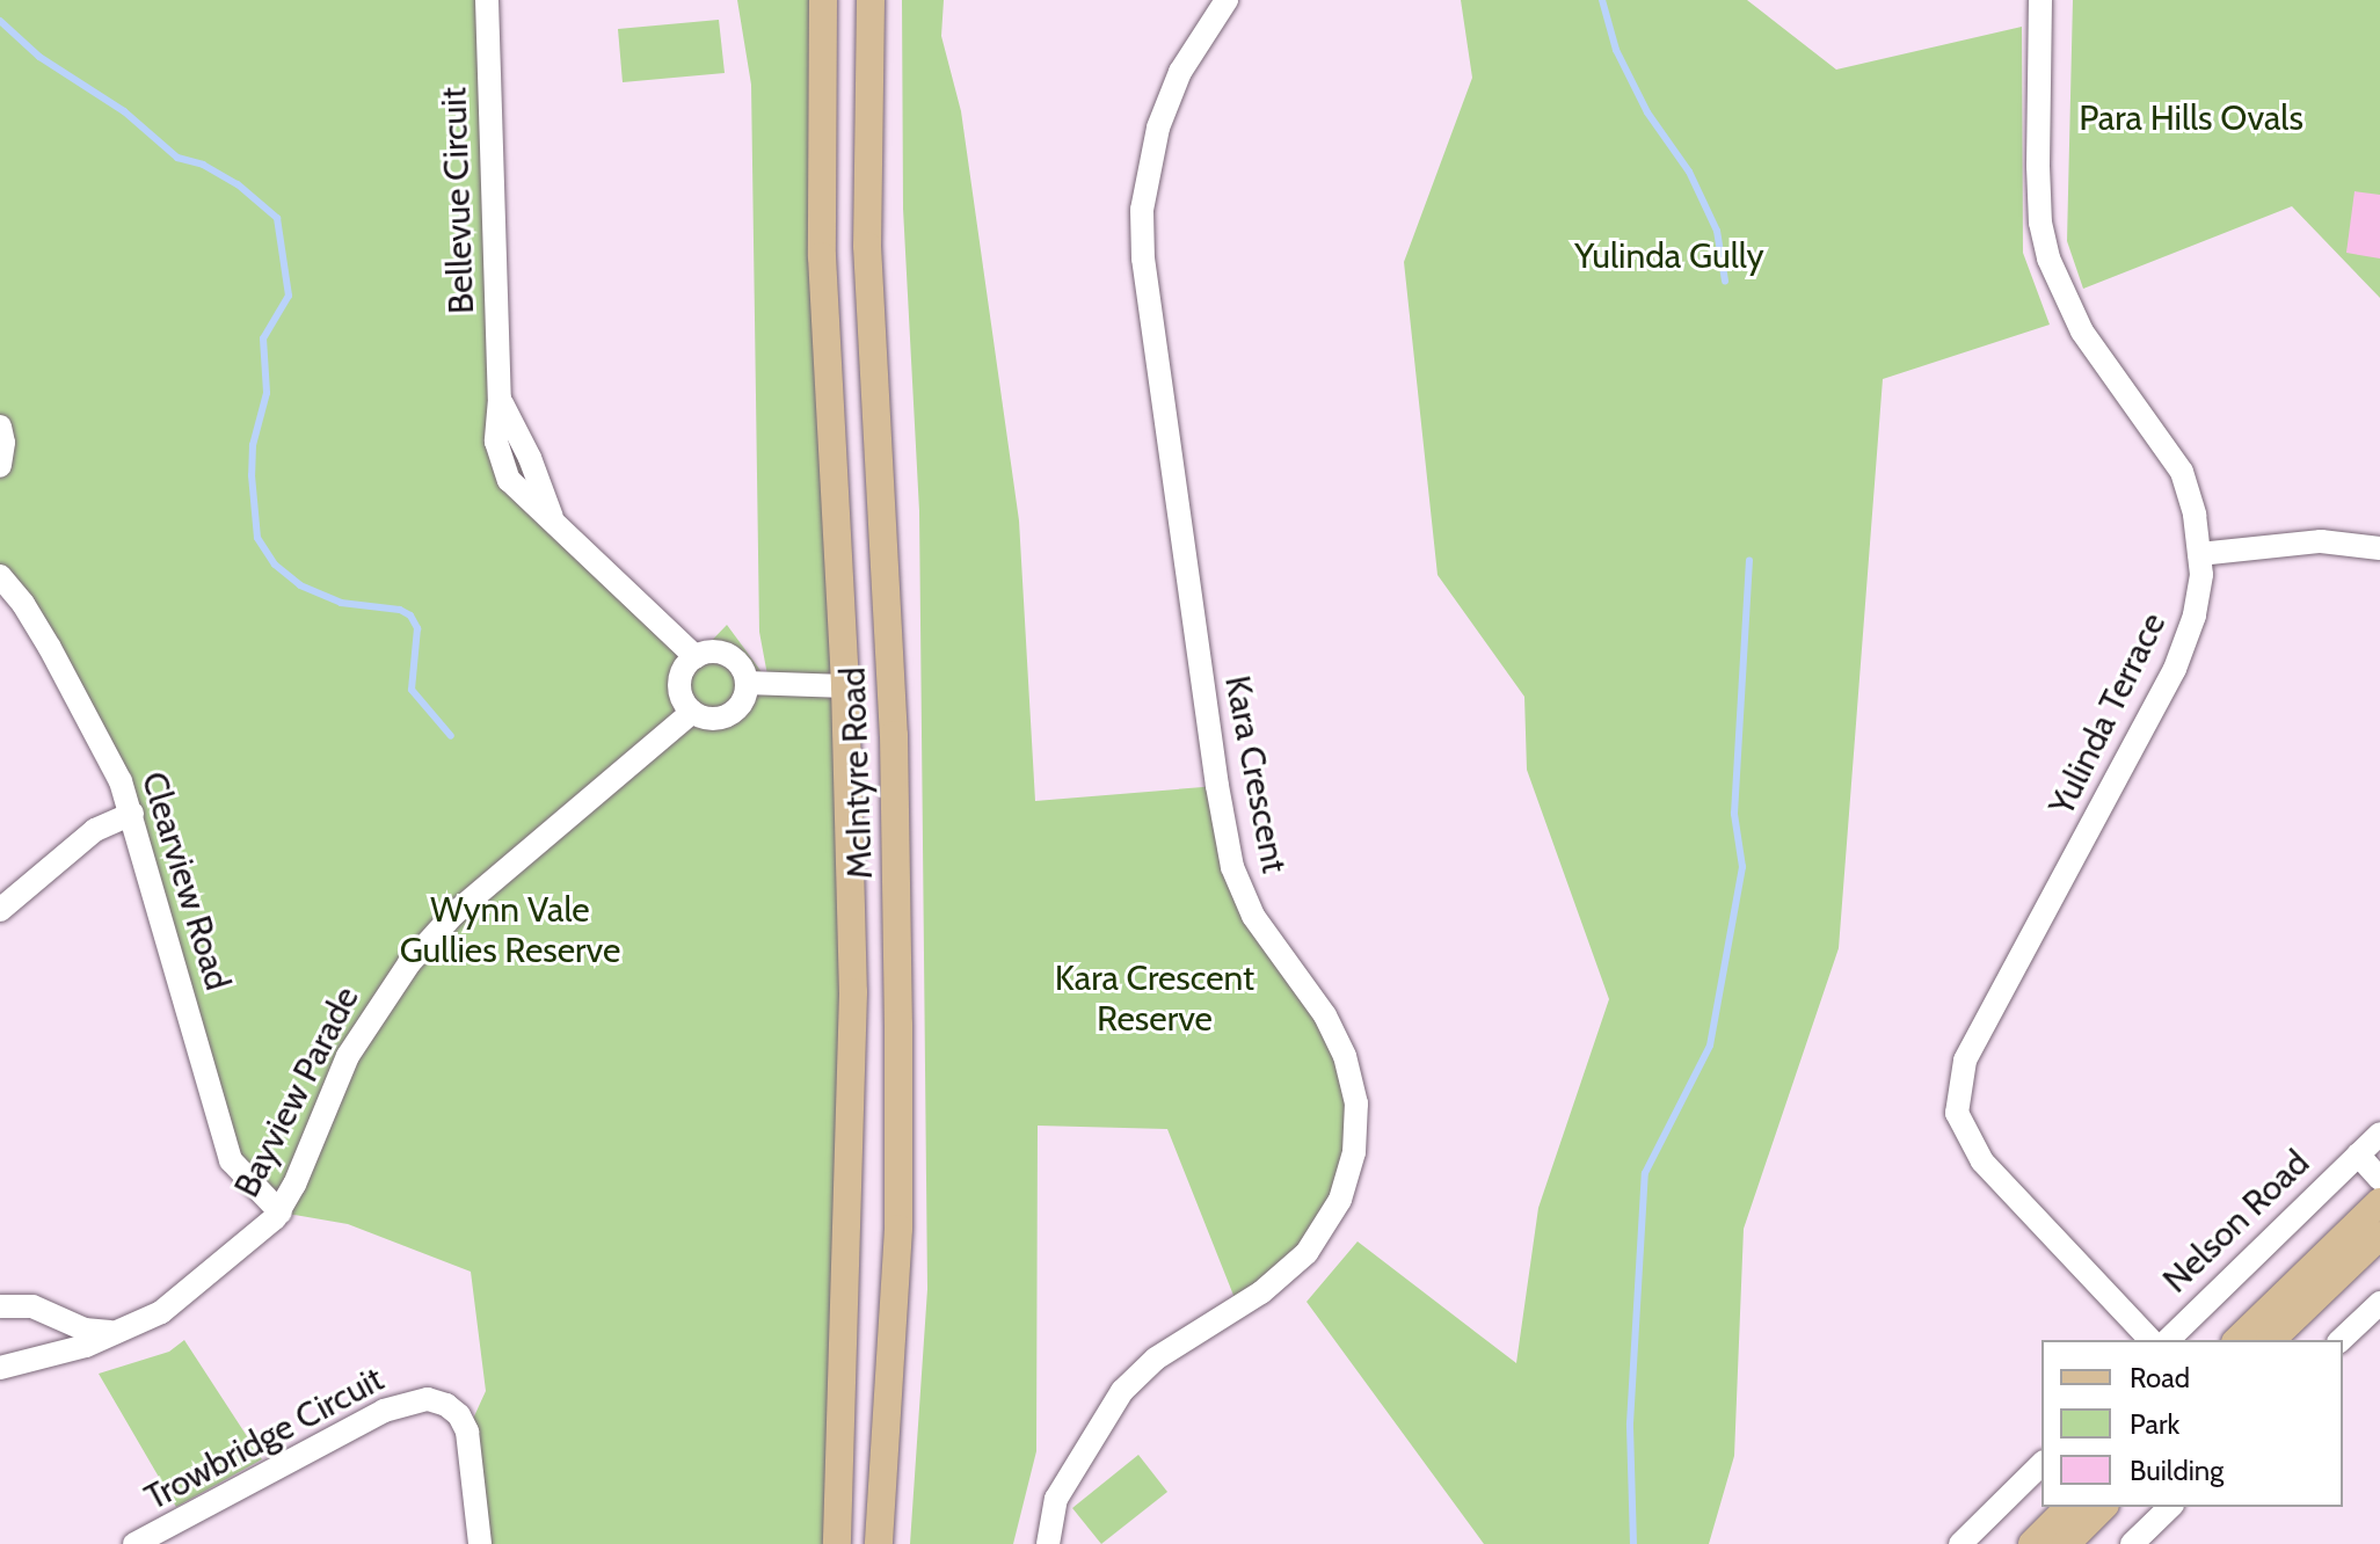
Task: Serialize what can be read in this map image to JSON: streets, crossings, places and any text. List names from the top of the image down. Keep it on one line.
{"streets":{"main road":["McIntyre Road"],"street":["Bellevue Circuit","Yulinda Terrace","Kara Crescent","Clearview Road","Bayview Parade","Nelson Road","Trowbridge Circuit"]},"crossings":[["Bellevue Circuit","Bayview Parade"],["Clearview Road","Bayview Parade"]],"parks":["Para Hills Ovals","Yulinda Gully","Wynn Vale Gullies Reserve","Kara Crescent Reserve"],"legend":["Road","Park","Building"]}
